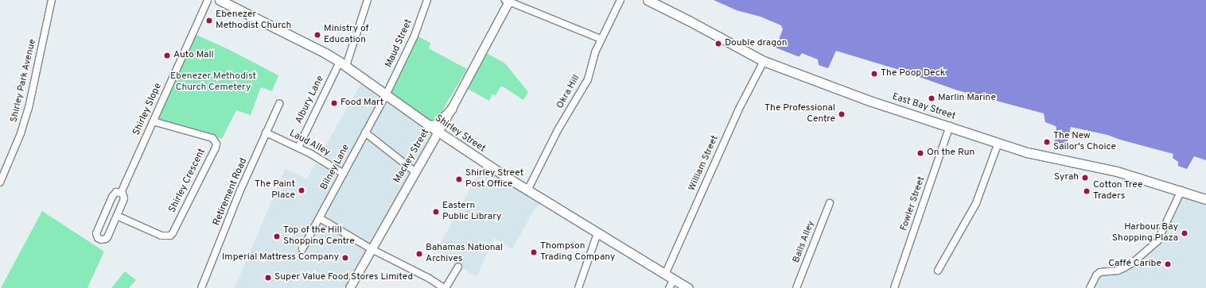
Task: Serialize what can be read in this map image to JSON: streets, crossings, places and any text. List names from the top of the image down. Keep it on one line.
{"streets":{"highway":["East Bay Street","Shirley Street"],"main road":["Mackey Street"],"street":["Maud Street","Shirley Park Avenue","Okra Hill","Albury Lane","Shirley Slope","Laud Alley","William Street","Bilney Lane","Shirley Crescent","Retirement Road","Fowler Street","Balls Alley"]},"crossings":[["Maud Street","Shirley Street"],["Maud Street","Bilney Lane"],["Okra Hill","Shirley Street"],["Albury Lane","Shirley Street"],["Albury Lane","Laud Alley"],["East Bay Street","William Street"],["East Bay Street","Fowler Street"],["Shirley Slope","Shirley Crescent"],["Shirley Street","Mackey Street"],["Shirley Street","William Street"],["Shirley Street","Bilney Lane"],["Laud Alley","Bilney Lane"],["Laud Alley","Retirement Road"]],"parks":["Ebenezer Methodist Church Cemetery"],"places":["Ebenezer Methodist Church","Ministry of Education","Double dragon","Auto Mall","The Poop Deck","Marlin Marine","Food Mart","The Professional Centre","The New Sailor's Choice","On the Run","Syrah","Shirley Street Post Office","The Paint Place","Cotton Tree Traders","Eastern Public Library","Harbour Bay Shopping Plaza","Top of the Hill Shopping Centre","Thompson Trading Company","Bahamas National Archives","Imperial Mattress Company","Caffé Caribe","Super Value Food Stores Limited"]}
